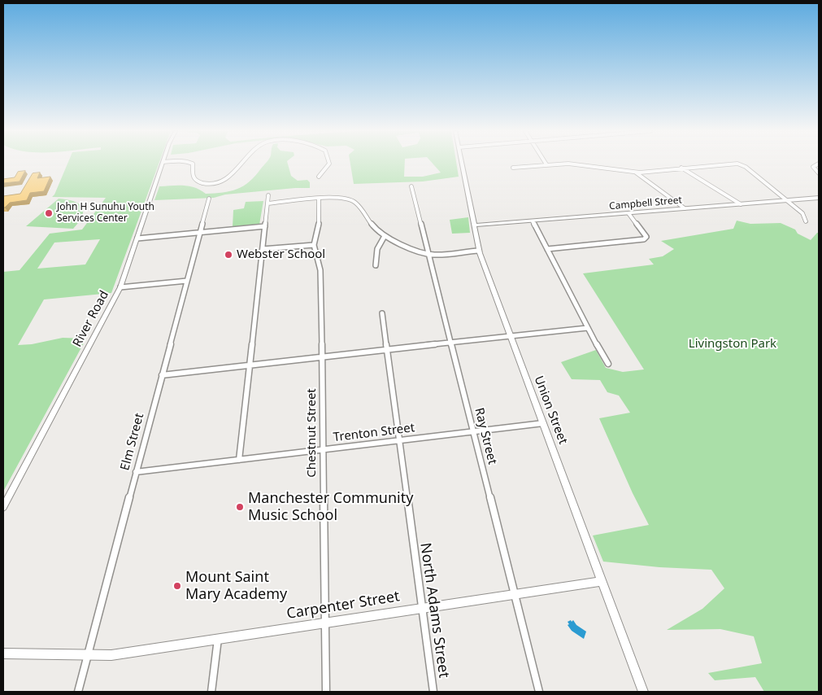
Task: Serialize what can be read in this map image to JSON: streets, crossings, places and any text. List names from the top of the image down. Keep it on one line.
{"streets":{"street":["Campbell Street","River Road","Union Street","Chestnut Street","Trenton Street","Ray Street","Elm Street","Carpenter Street","North Adams Street"]},"crossings":[["Campbell Street","Union Street"],["Union Street","Trenton Street"],["Union Street","Carpenter Street"],["Chestnut Street","Trenton Street"],["Chestnut Street","Carpenter Street"],["Trenton Street","Ray Street"],["Trenton Street","Elm Street"],["Trenton Street","North Adams Street"],["Ray Street","Carpenter Street"],["Elm Street","Carpenter Street"],["Carpenter Street","North Adams Street"]],"parks":["Livingston Park"],"places":["John H Sunuhu Youth Services Center","Webster School","Manchester Community Music School","Mount Saint Mary Academy"]}
